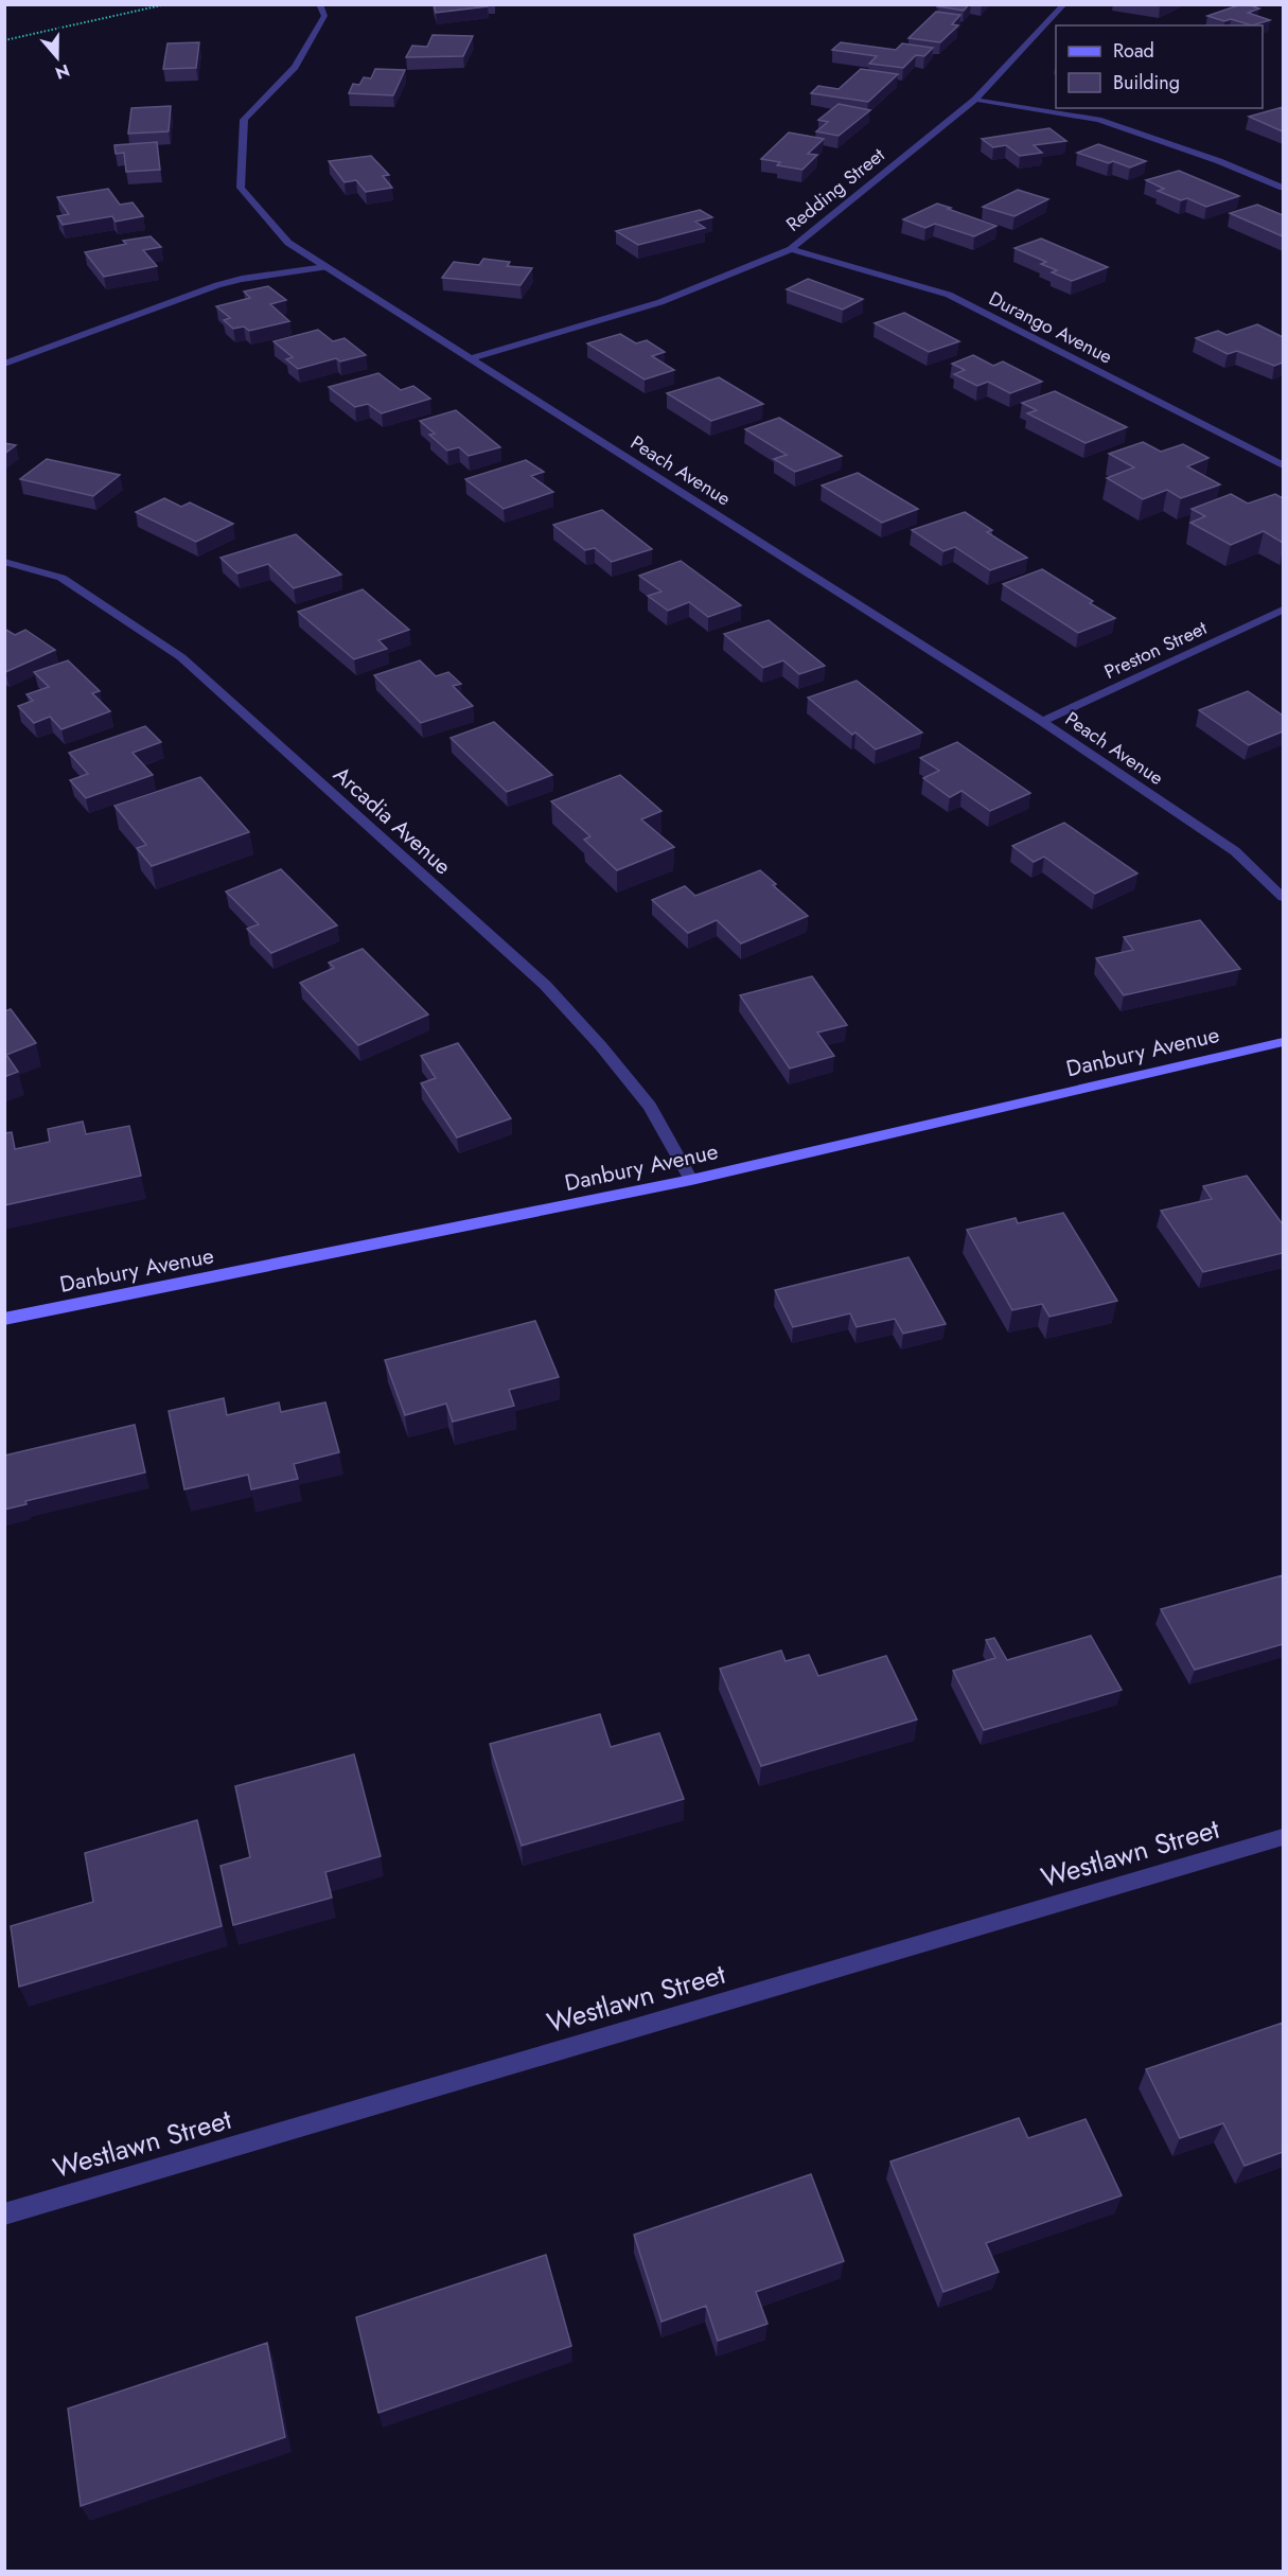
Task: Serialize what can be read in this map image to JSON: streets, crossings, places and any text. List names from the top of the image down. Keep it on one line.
{"streets":{"street":["Redding Street","Durango Avenue","Peach Avenue","Preston Street","Arcadia Avenue","Danbury Avenue","Westlawn Street"]},"crossings":[["Redding Street","Durango Avenue"],["Redding Street","Peach Avenue"],["Peach Avenue","Preston Street"],["Arcadia Avenue","Danbury Avenue"]],"legend":["Road","Building"],"north":"bottom"}
